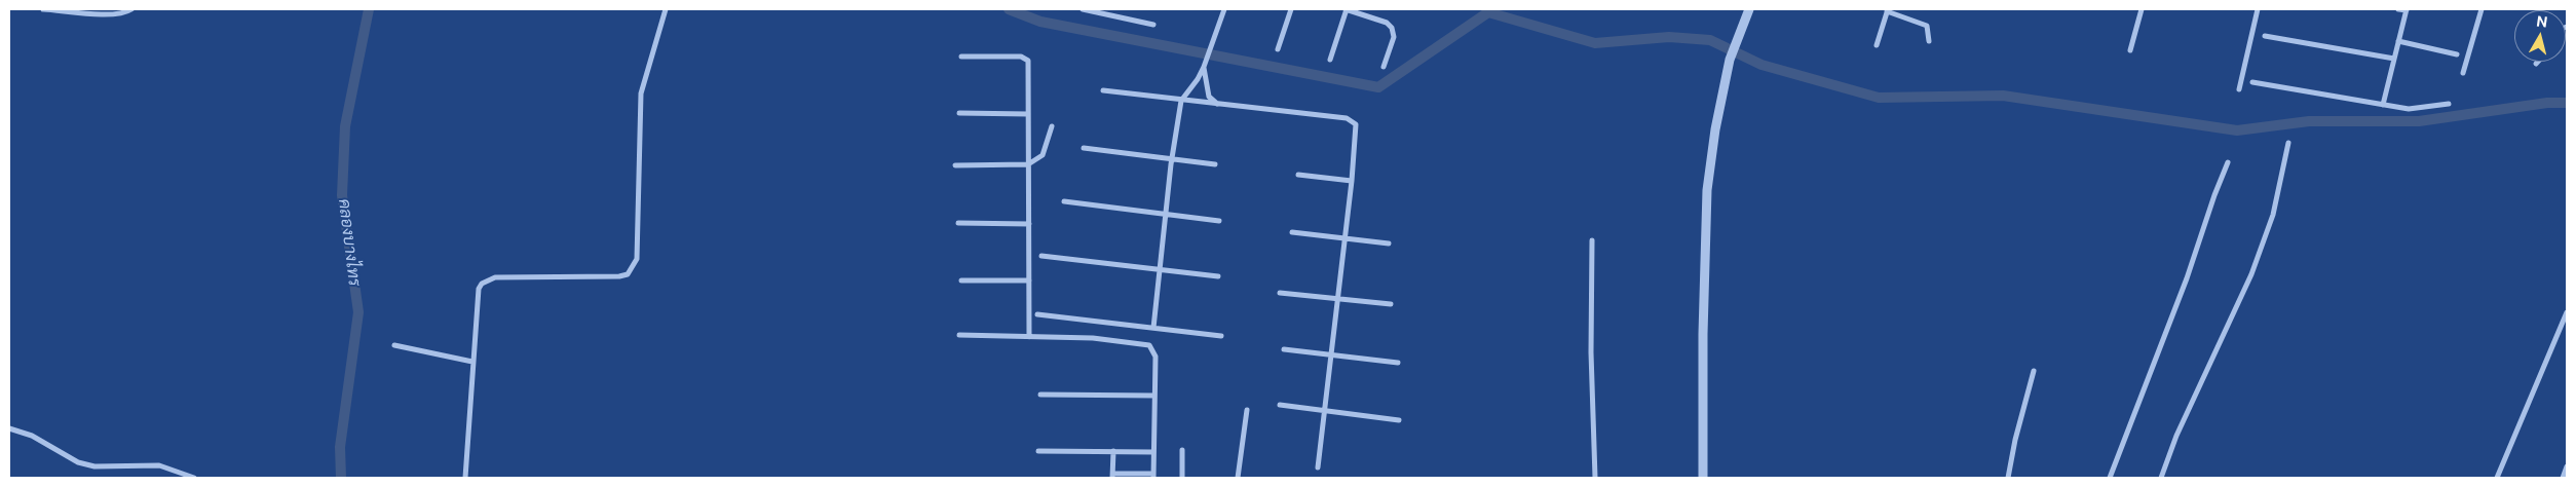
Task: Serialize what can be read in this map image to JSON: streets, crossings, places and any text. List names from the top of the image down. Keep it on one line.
{"water":["คลองบางไทร"],"north":"top"}
